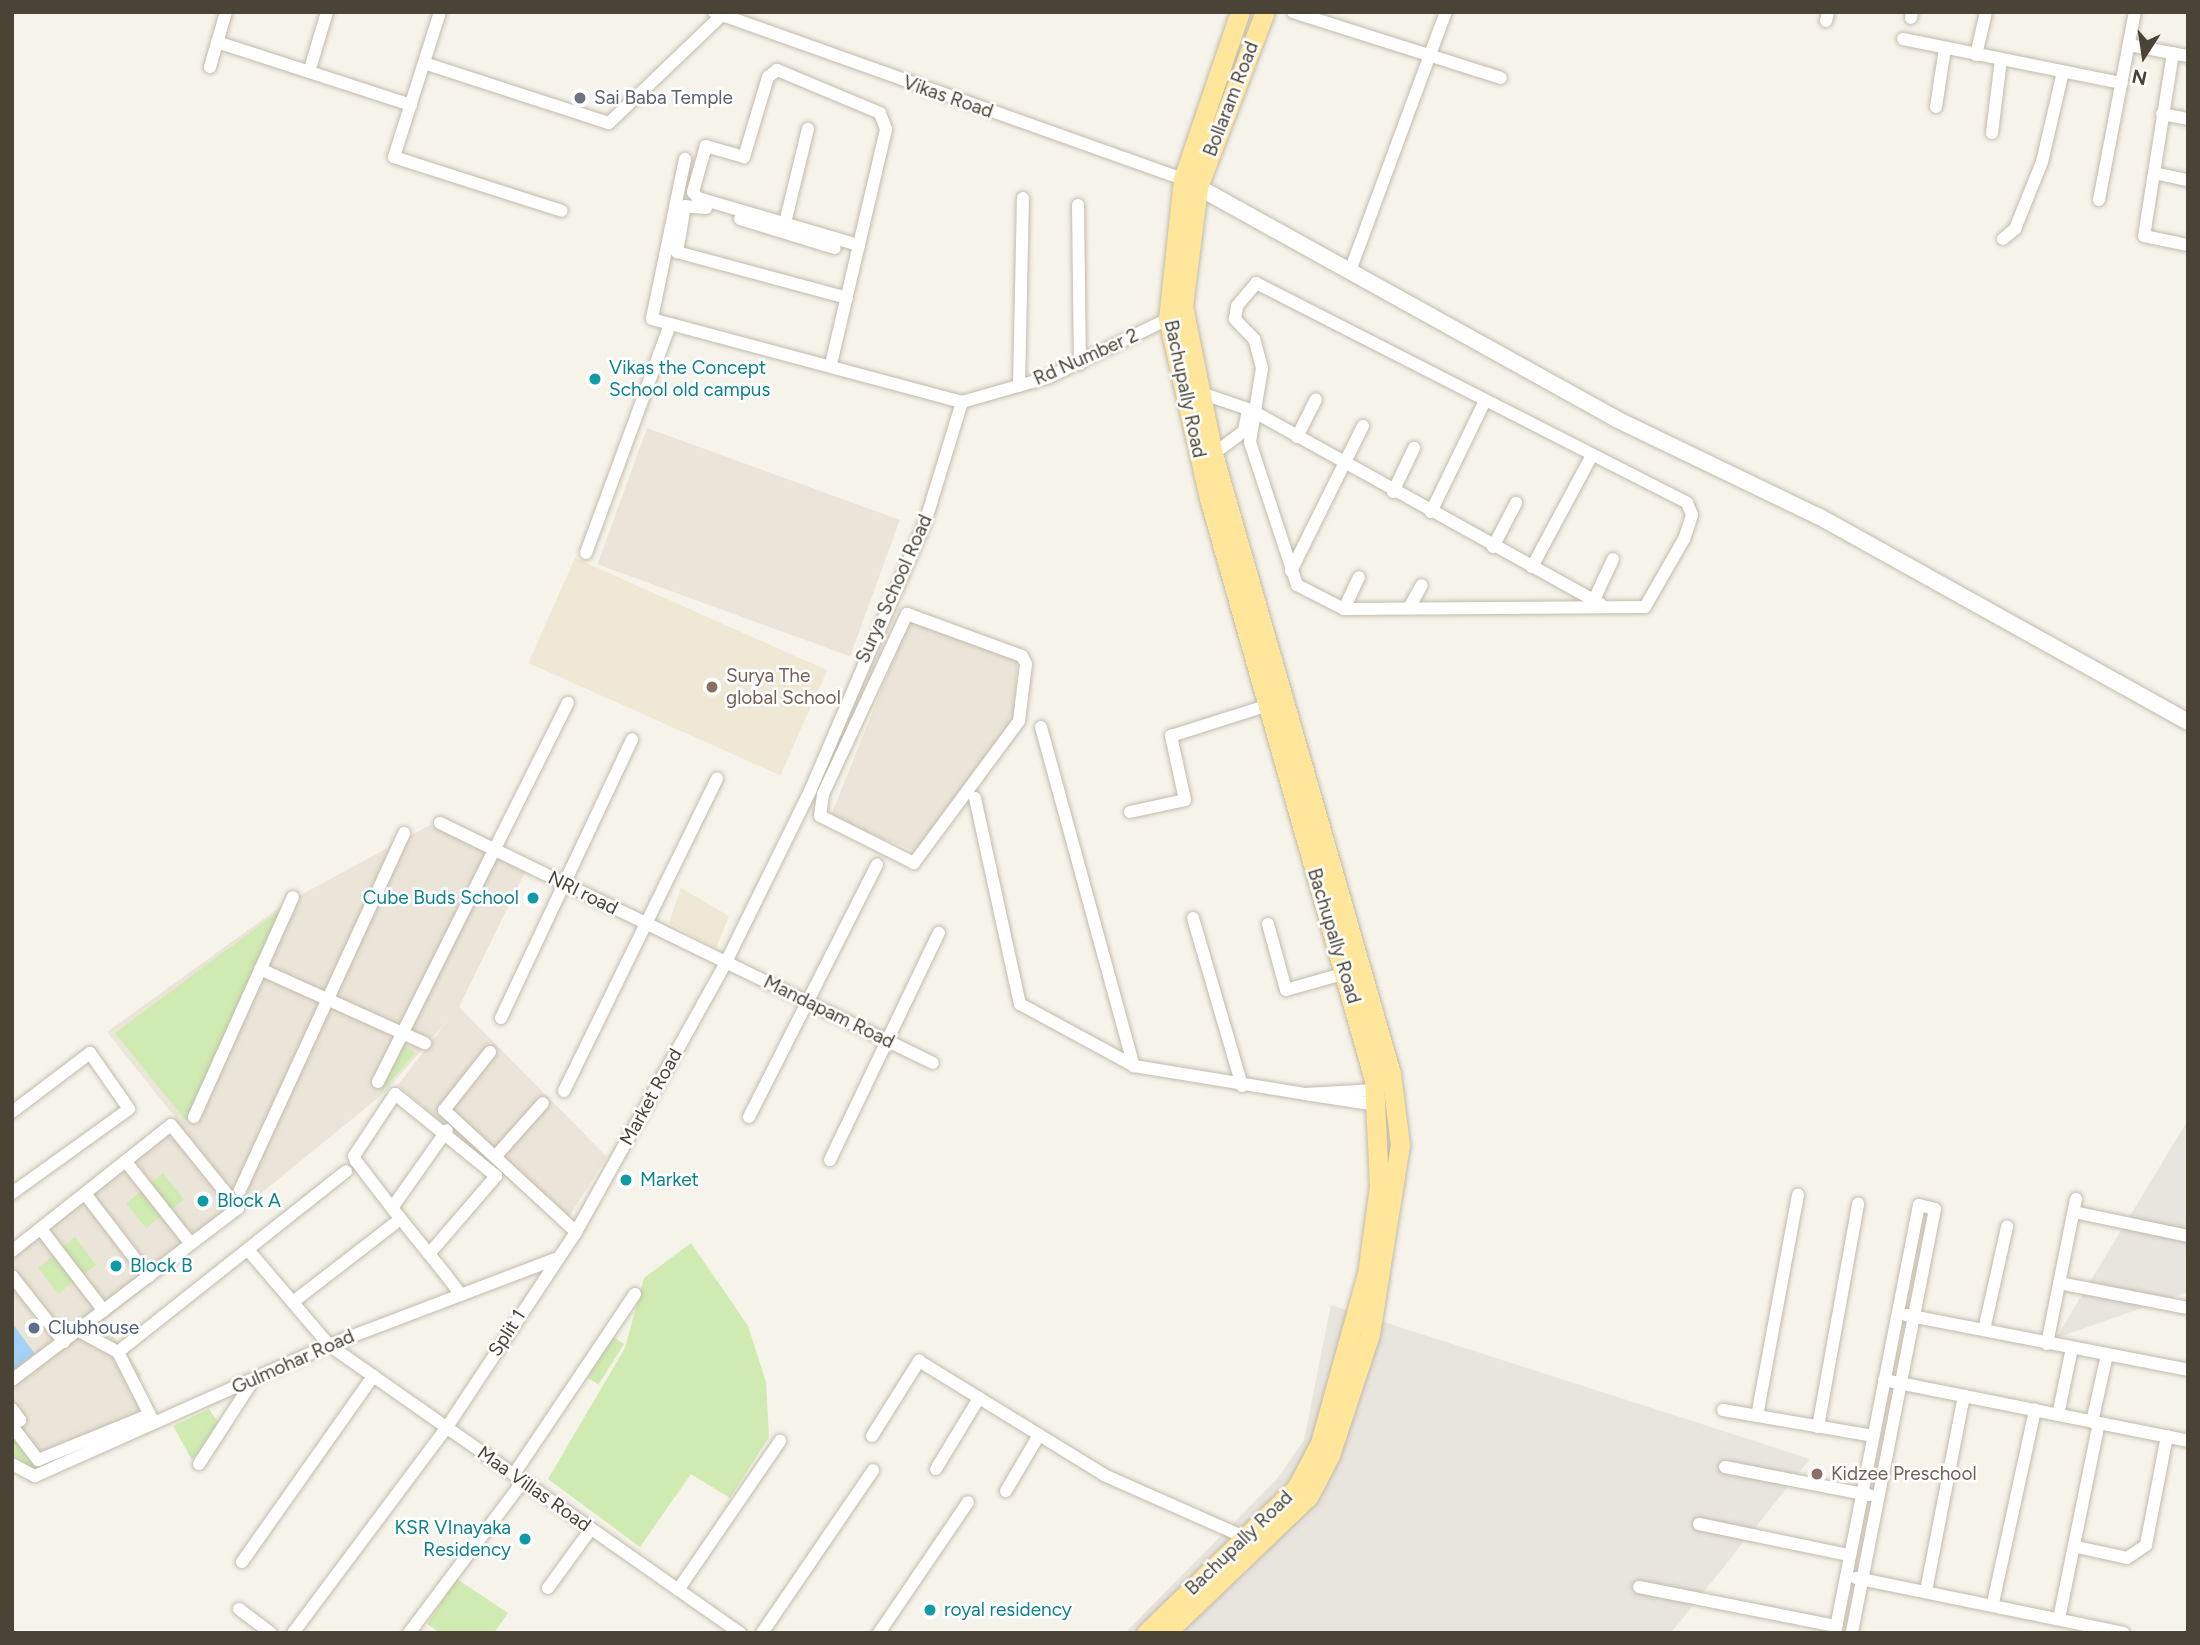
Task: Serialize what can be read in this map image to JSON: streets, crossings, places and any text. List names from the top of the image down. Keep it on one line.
{"streets":{"main road":["Bollaram Road","Bachupally Road"],"street":["Vikas Road","Rd Number 2","Surya School Road","NRI road","Mandapam Road","Market Road","Split 1","Gulmohar Road","Maa Villas Road"]},"crossings":[["Vikas Road","Bollaram Road"],["Vikas Road","Bachupally Road"],["Bollaram Road","Bachupally Road"],["Rd Number 2","Bachupally Road"],["Rd Number 2","Surya School Road"],["Surya School Road","NRI road"],["Surya School Road","Mandapam Road"],["Surya School Road","Market Road"],["NRI road","Mandapam Road"],["NRI road","Market Road"],["Mandapam Road","Market Road"],["Market Road","Split 1"],["Split 1","Gulmohar Road"],["Split 1","Maa Villas Road"],["Gulmohar Road","Maa Villas Road"]],"places":["Sai Baba Temple","Vikas the Concept School old campus","Surya The global School","Cube Buds School","Market","Block A","Block B","Clubhouse","Kidzee Preschool","KSR VInayaka Residency","royal residency"],"north":"bottom"}
